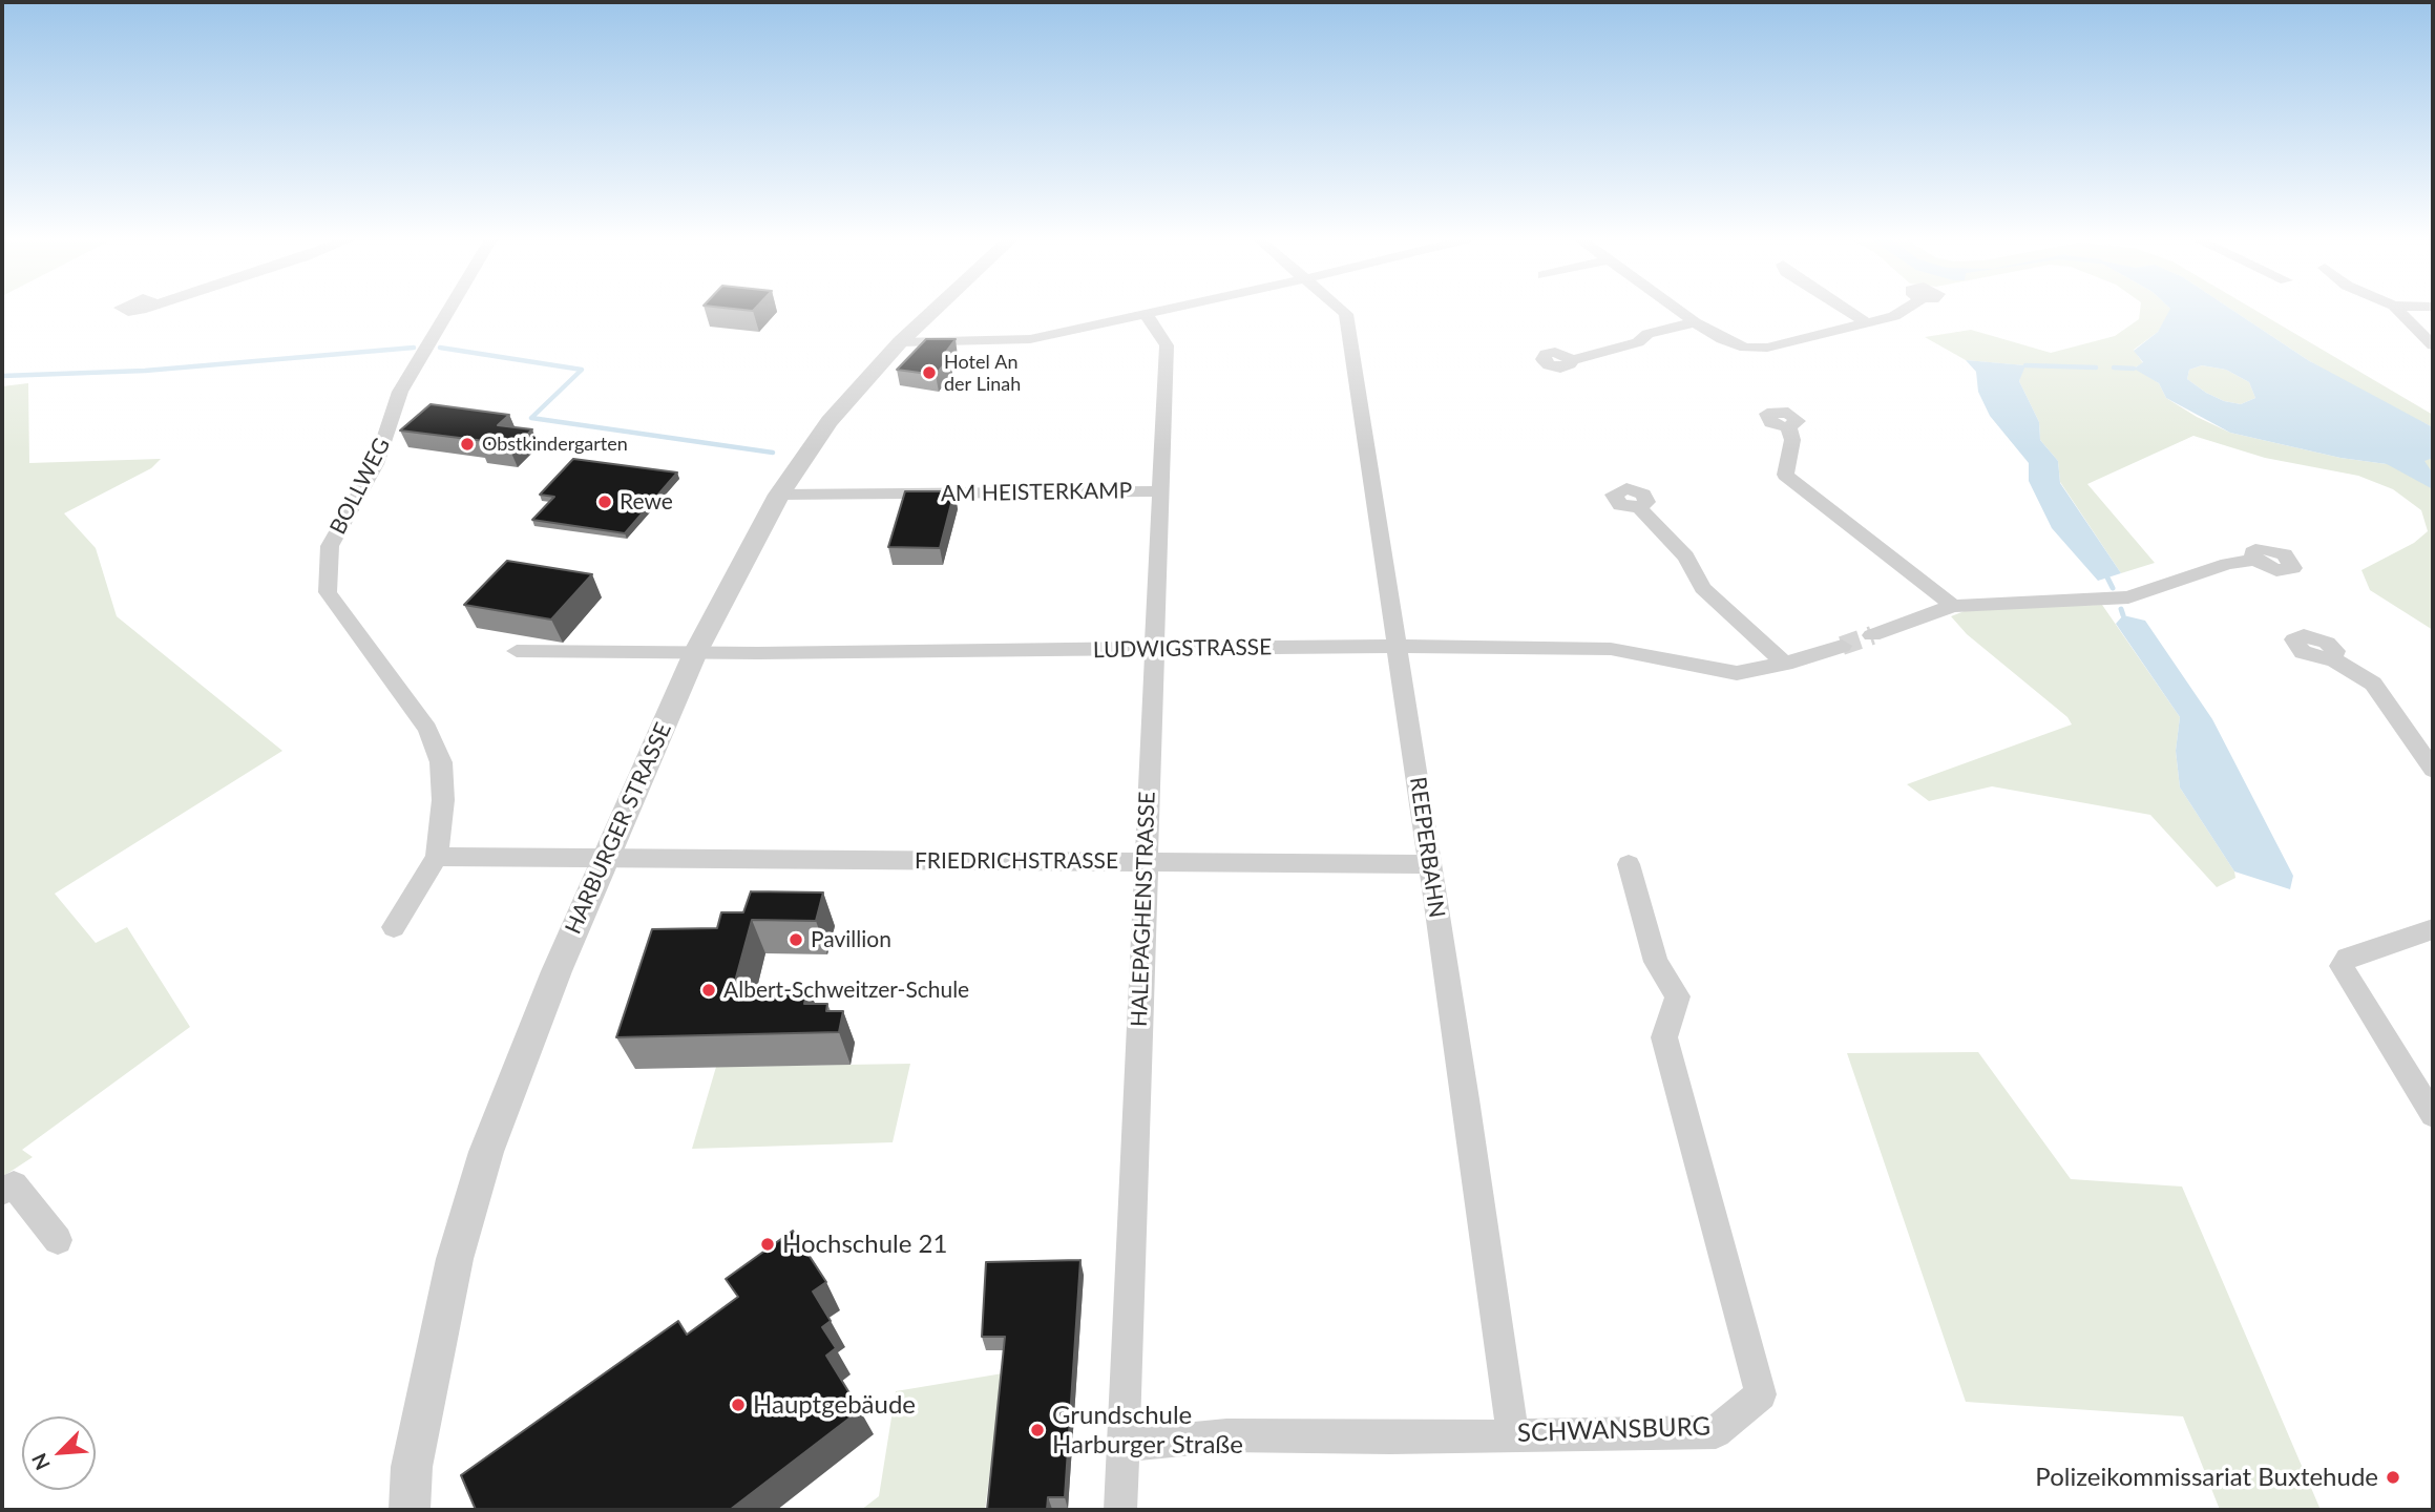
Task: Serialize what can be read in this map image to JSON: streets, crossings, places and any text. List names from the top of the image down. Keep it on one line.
{"streets":{"street":["BOLLWEG","AM HEISTERKAMP","LUDWIGSTRASSE","HARBURGER STRASSE","REEPERBAHN","FRIEDRICHSTRASSE","HALEPAGHENSTRASSE","SCHWANSBURG"]},"crossings":[["AM HEISTERKAMP","HARBURGER STRASSE"],["AM HEISTERKAMP","HALEPAGHENSTRASSE"],["LUDWIGSTRASSE","HARBURGER STRASSE"],["LUDWIGSTRASSE","REEPERBAHN"],["LUDWIGSTRASSE","HALEPAGHENSTRASSE"],["HARBURGER STRASSE","FRIEDRICHSTRASSE"],["REEPERBAHN","FRIEDRICHSTRASSE"],["REEPERBAHN","SCHWANSBURG"],["FRIEDRICHSTRASSE","HALEPAGHENSTRASSE"],["HALEPAGHENSTRASSE","SCHWANSBURG"]],"places":["Hotel An der Linah","Obstkindergarten","Rewe","Pavillion","Albert-Schweitzer-Schule","Hochschule 21","Hauptgebäude","Grundschule Harburger Straße","Polizeikommissariat Buxtehude"],"north":"bottom left"}
